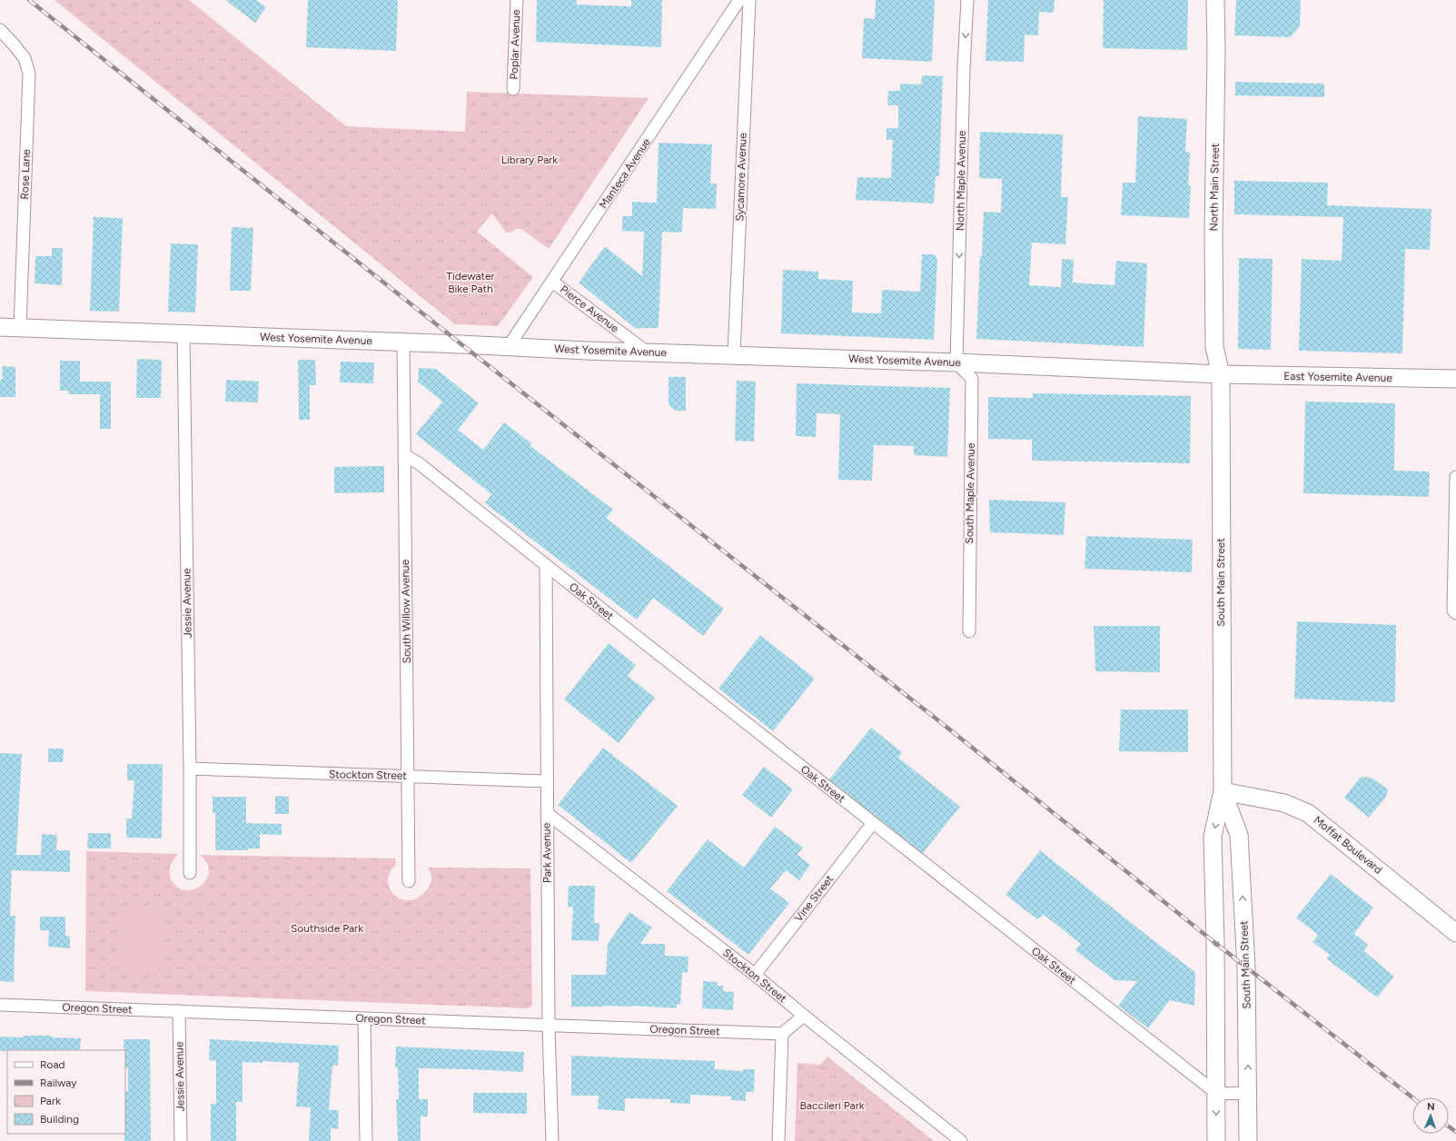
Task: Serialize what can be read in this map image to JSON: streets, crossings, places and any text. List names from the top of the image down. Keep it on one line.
{"streets":{"main road":["North Main Street","West Yosemite Avenue","East Yosemite Avenue","South Main Street","Moffat Boulevard"],"street":["Poplar Avenue","Manteca Avenue","Rose Lane","Sycamore Avenue","North Maple Avenue","Pierce Avenue","South Maple Avenue","Oak Street","Jessie Avenue","South Willow Avenue","Stockton Street","Park Avenue","Vine Street","Oregon Street"]},"crossings":[["Manteca Avenue","Pierce Avenue"],["Manteca Avenue","West Yosemite Avenue"],["Rose Lane","West Yosemite Avenue"],["Sycamore Avenue","West Yosemite Avenue"],["North Maple Avenue","West Yosemite Avenue"],["North Maple Avenue","South Maple Avenue"],["North Main Street","West Yosemite Avenue"],["North Main Street","East Yosemite Avenue"],["North Main Street","South Main Street"],["Pierce Avenue","West Yosemite Avenue"],["West Yosemite Avenue","East Yosemite Avenue"],["West Yosemite Avenue","South Maple Avenue"],["West Yosemite Avenue","South Main Street"],["West Yosemite Avenue","Jessie Avenue"],["West Yosemite Avenue","South Willow Avenue"],["East Yosemite Avenue","South Main Street"],["South Main Street","Oak Street"],["South Main Street","Moffat Boulevard"],["Oak Street","South Willow Avenue"],["Oak Street","Park Avenue"],["Oak Street","Vine Street"],["Jessie Avenue","Stockton Street"],["Jessie Avenue","Oregon Street"],["South Willow Avenue","Stockton Street"],["Stockton Street","Park Avenue"],["Stockton Street","Vine Street"],["Park Avenue","Oregon Street"]],"one_way":["North Maple Avenue"],"parks":["Library Park","Tidewater Bike Path","Southside Park","Baccileri Park"],"legend":["Road","Railway","Park","Building"],"north":"top"}
